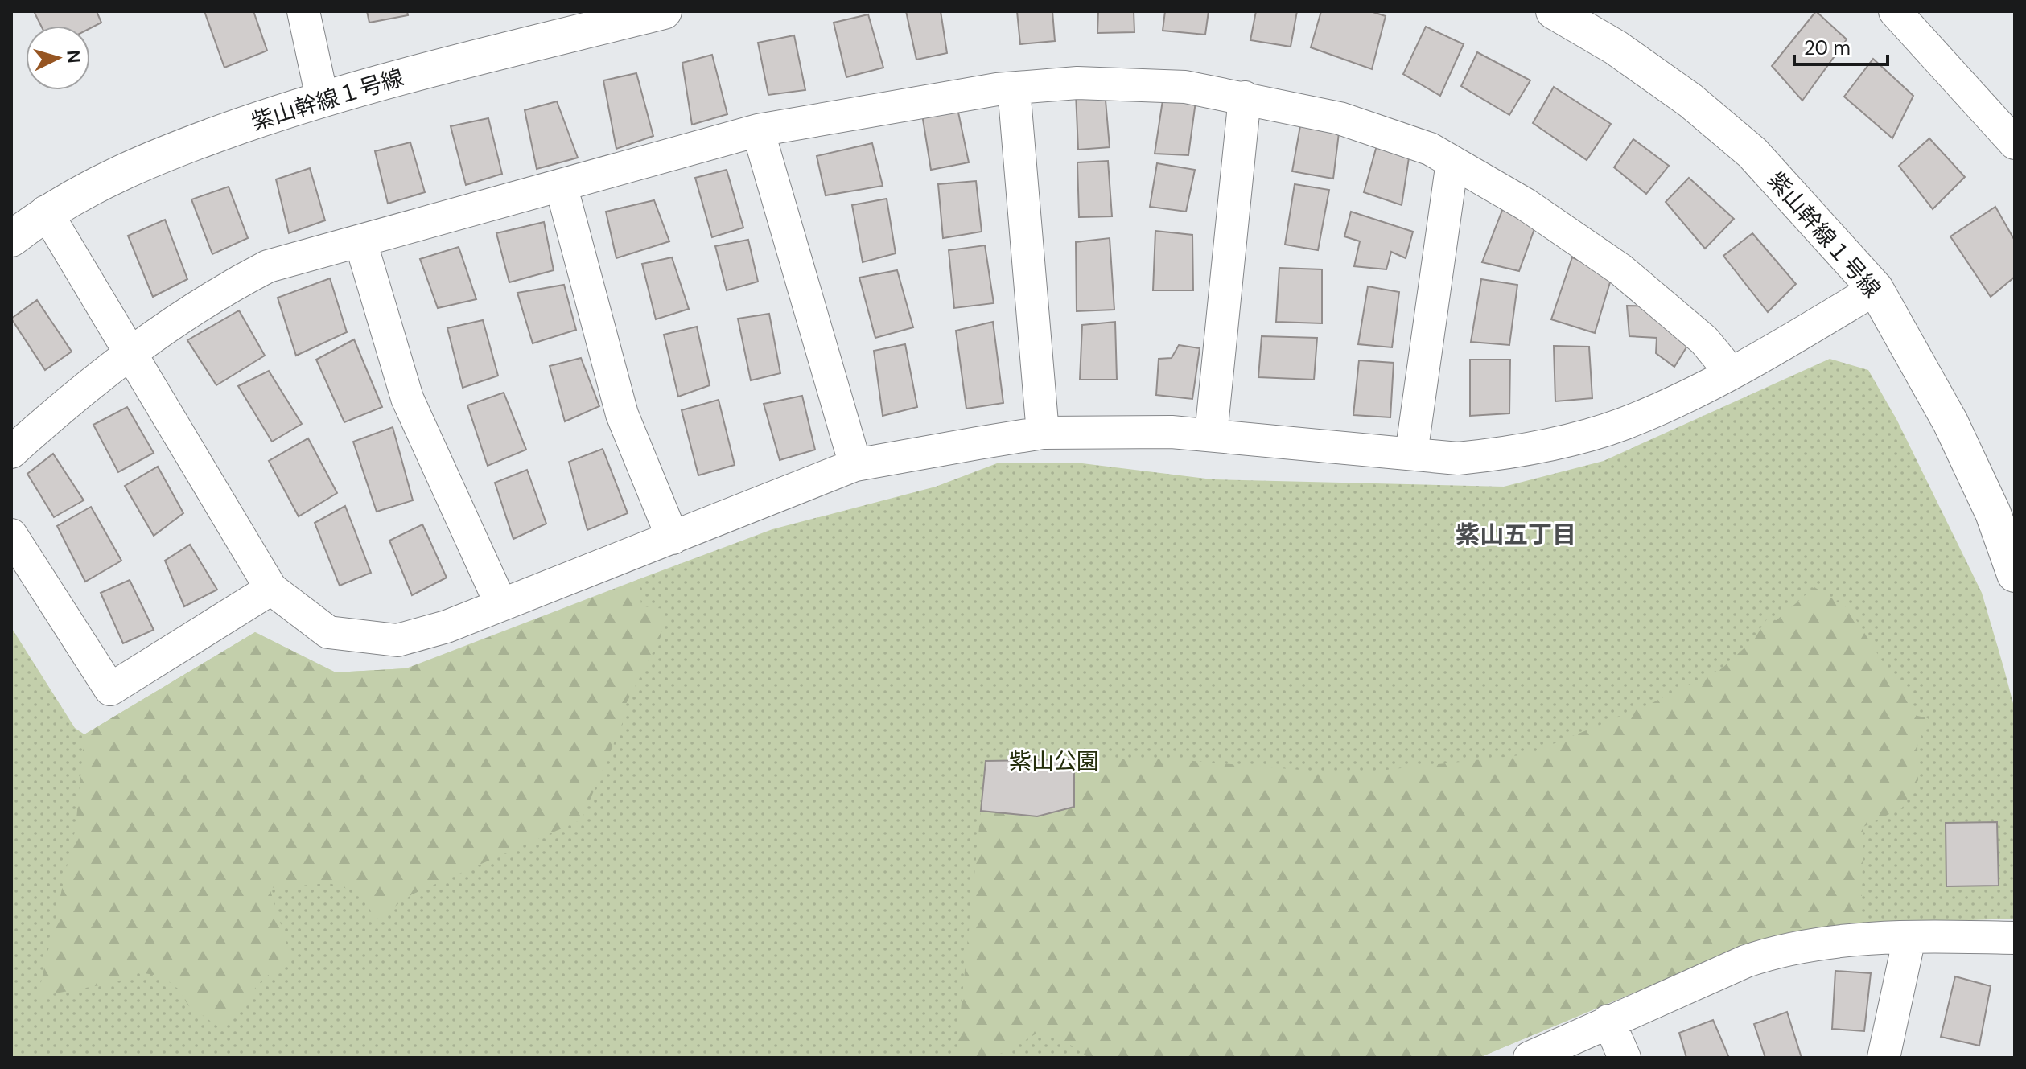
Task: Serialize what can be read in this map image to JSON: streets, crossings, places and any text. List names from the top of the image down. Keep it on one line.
{"streets":{"street":["紫山幹線１号線"]},"districts":["紫山五丁目"],"parks":["紫山公園"],"scale_bar":"20 m","north":"right"}
